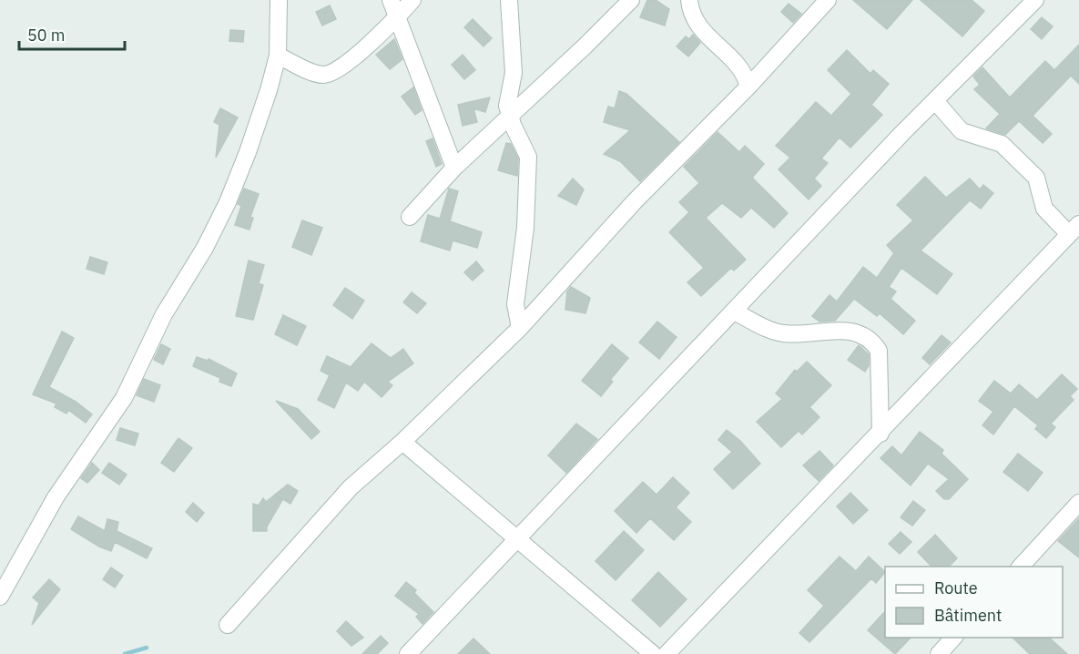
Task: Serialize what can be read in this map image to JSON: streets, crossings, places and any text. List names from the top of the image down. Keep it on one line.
{"legend":["Route","Bâtiment"],"scale_bar":"50 m"}
